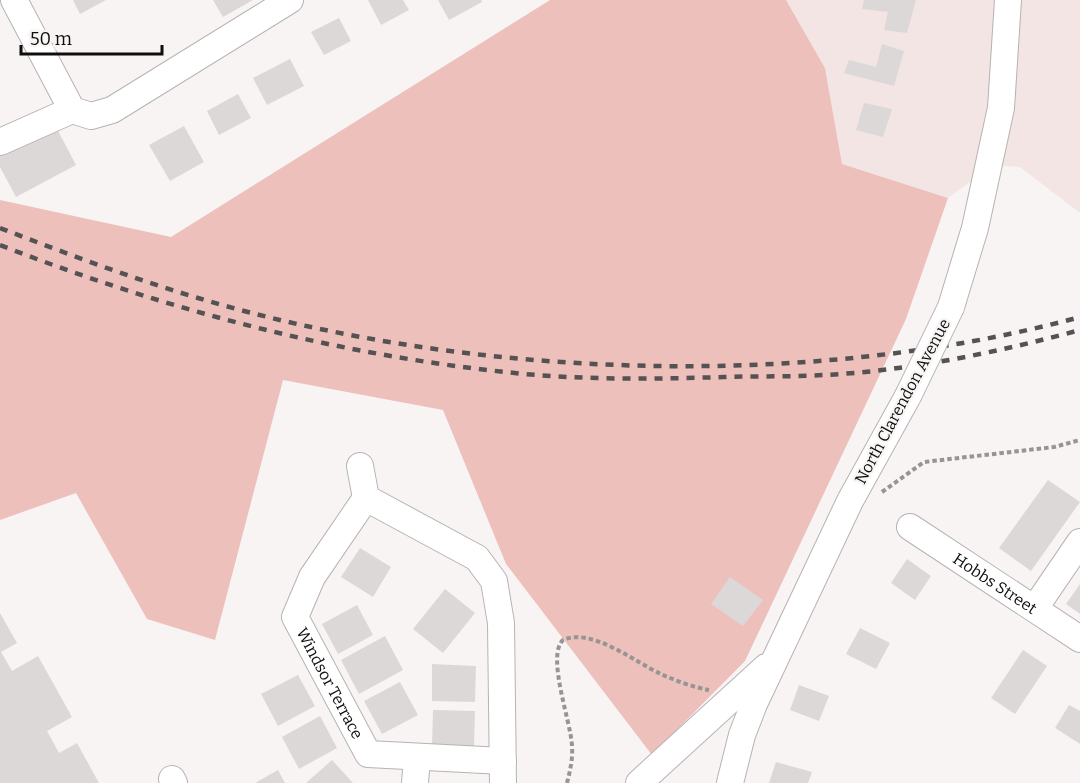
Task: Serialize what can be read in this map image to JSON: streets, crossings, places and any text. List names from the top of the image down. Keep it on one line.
{"streets":{"street":["North Clarendon Avenue","Hobbs Street","Windsor Terrace"]},"scale_bar":"50 m"}
